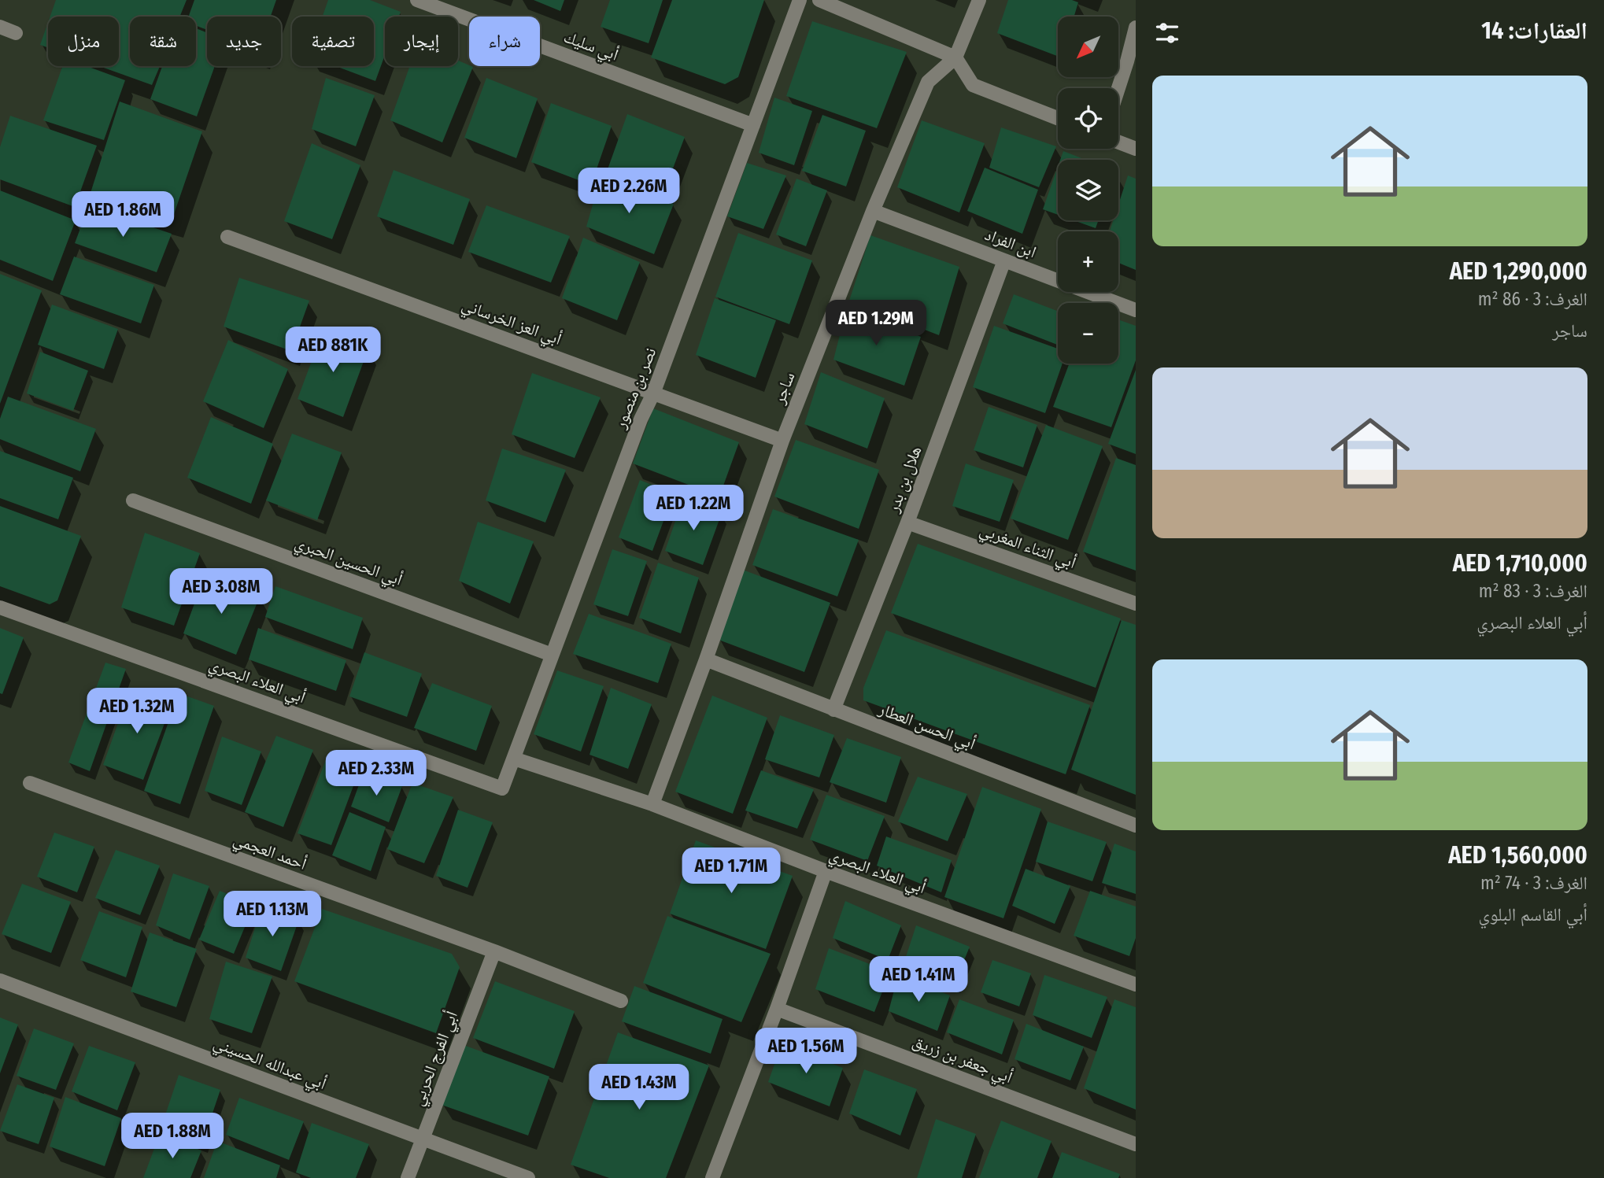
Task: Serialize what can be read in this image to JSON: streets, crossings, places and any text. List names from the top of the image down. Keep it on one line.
{"streets":{"street":["أبي سليك","ابن الفراد","أبي العز الخرساني","نصر بن منصور","ساجر","هلال بن بدر","أبي الثناء المغربي","أبي الحسين الحبري","أبي العلاء البصري","أبي الحسن العطار","أحمد العجمي","أبي الفرج الحربي","أبي جعفر بن زريق","أبي عبدالله الحسيني"]},"crossings":[["أبي سليك","نصر بن منصور"],["ابن الفراد","ساجر"],["ابن الفراد","هلال بن بدر"],["أبي العز الخرساني","نصر بن منصور"],["أبي العز الخرساني","ساجر"],["نصر بن منصور","أبي الحسين الحبري"],["نصر بن منصور","أبي العلاء البصري"],["ساجر","أبي العلاء البصري"],["ساجر","أبي الحسن العطار"],["هلال بن بدر","أبي الثناء المغربي"],["هلال بن بدر","أبي الحسن العطار"],["أحمد العجمي","أبي الفرج الحربي"],["أبي الفرج الحربي","أبي عبدالله الحسيني"]],"north":"bottom left","page":{"heading":"العقارات: 14","map_buttons":["+","−"],"chip":["شراء","إيجار","تصفية","جديد","شقة","منزل"],"list":[{"name":"AED 1,290,000","note":"الغرف: 3 · 86 m² · ساجر"},{"name":"AED 1,710,000","note":"الغرف: 3 · 83 m² · أبي العلاء البصري"},{"name":"AED 1,560,000","note":"الغرف: 3 · 74 m² · أبي القاسم البلوي"}],"price":["AED 2.26M","AED 1.86M","AED 1.29M","AED 881K","AED 1.22M","AED 3.08M","AED 1.32M","AED 2.33M","AED 1.71M","AED 1.13M","AED 1.41M","AED 1.56M","AED 1.43M","AED 1.88M"]}}
